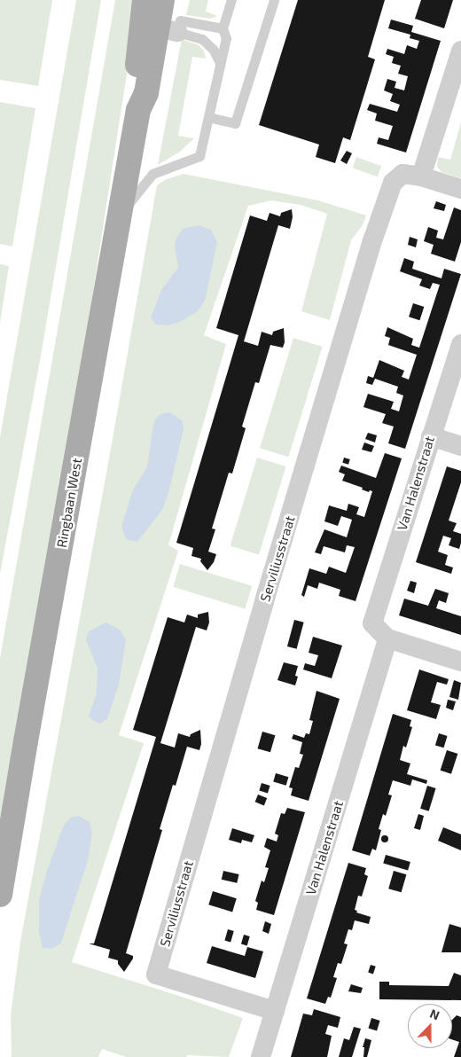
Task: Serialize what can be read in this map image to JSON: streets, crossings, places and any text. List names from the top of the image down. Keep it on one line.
{"streets":{"main road":["Ringbaan West"],"street":["Van Halenstraat","Serviliusstraat"]},"crossings":[["Van Halenstraat","Serviliusstraat"]],"north":"top"}
